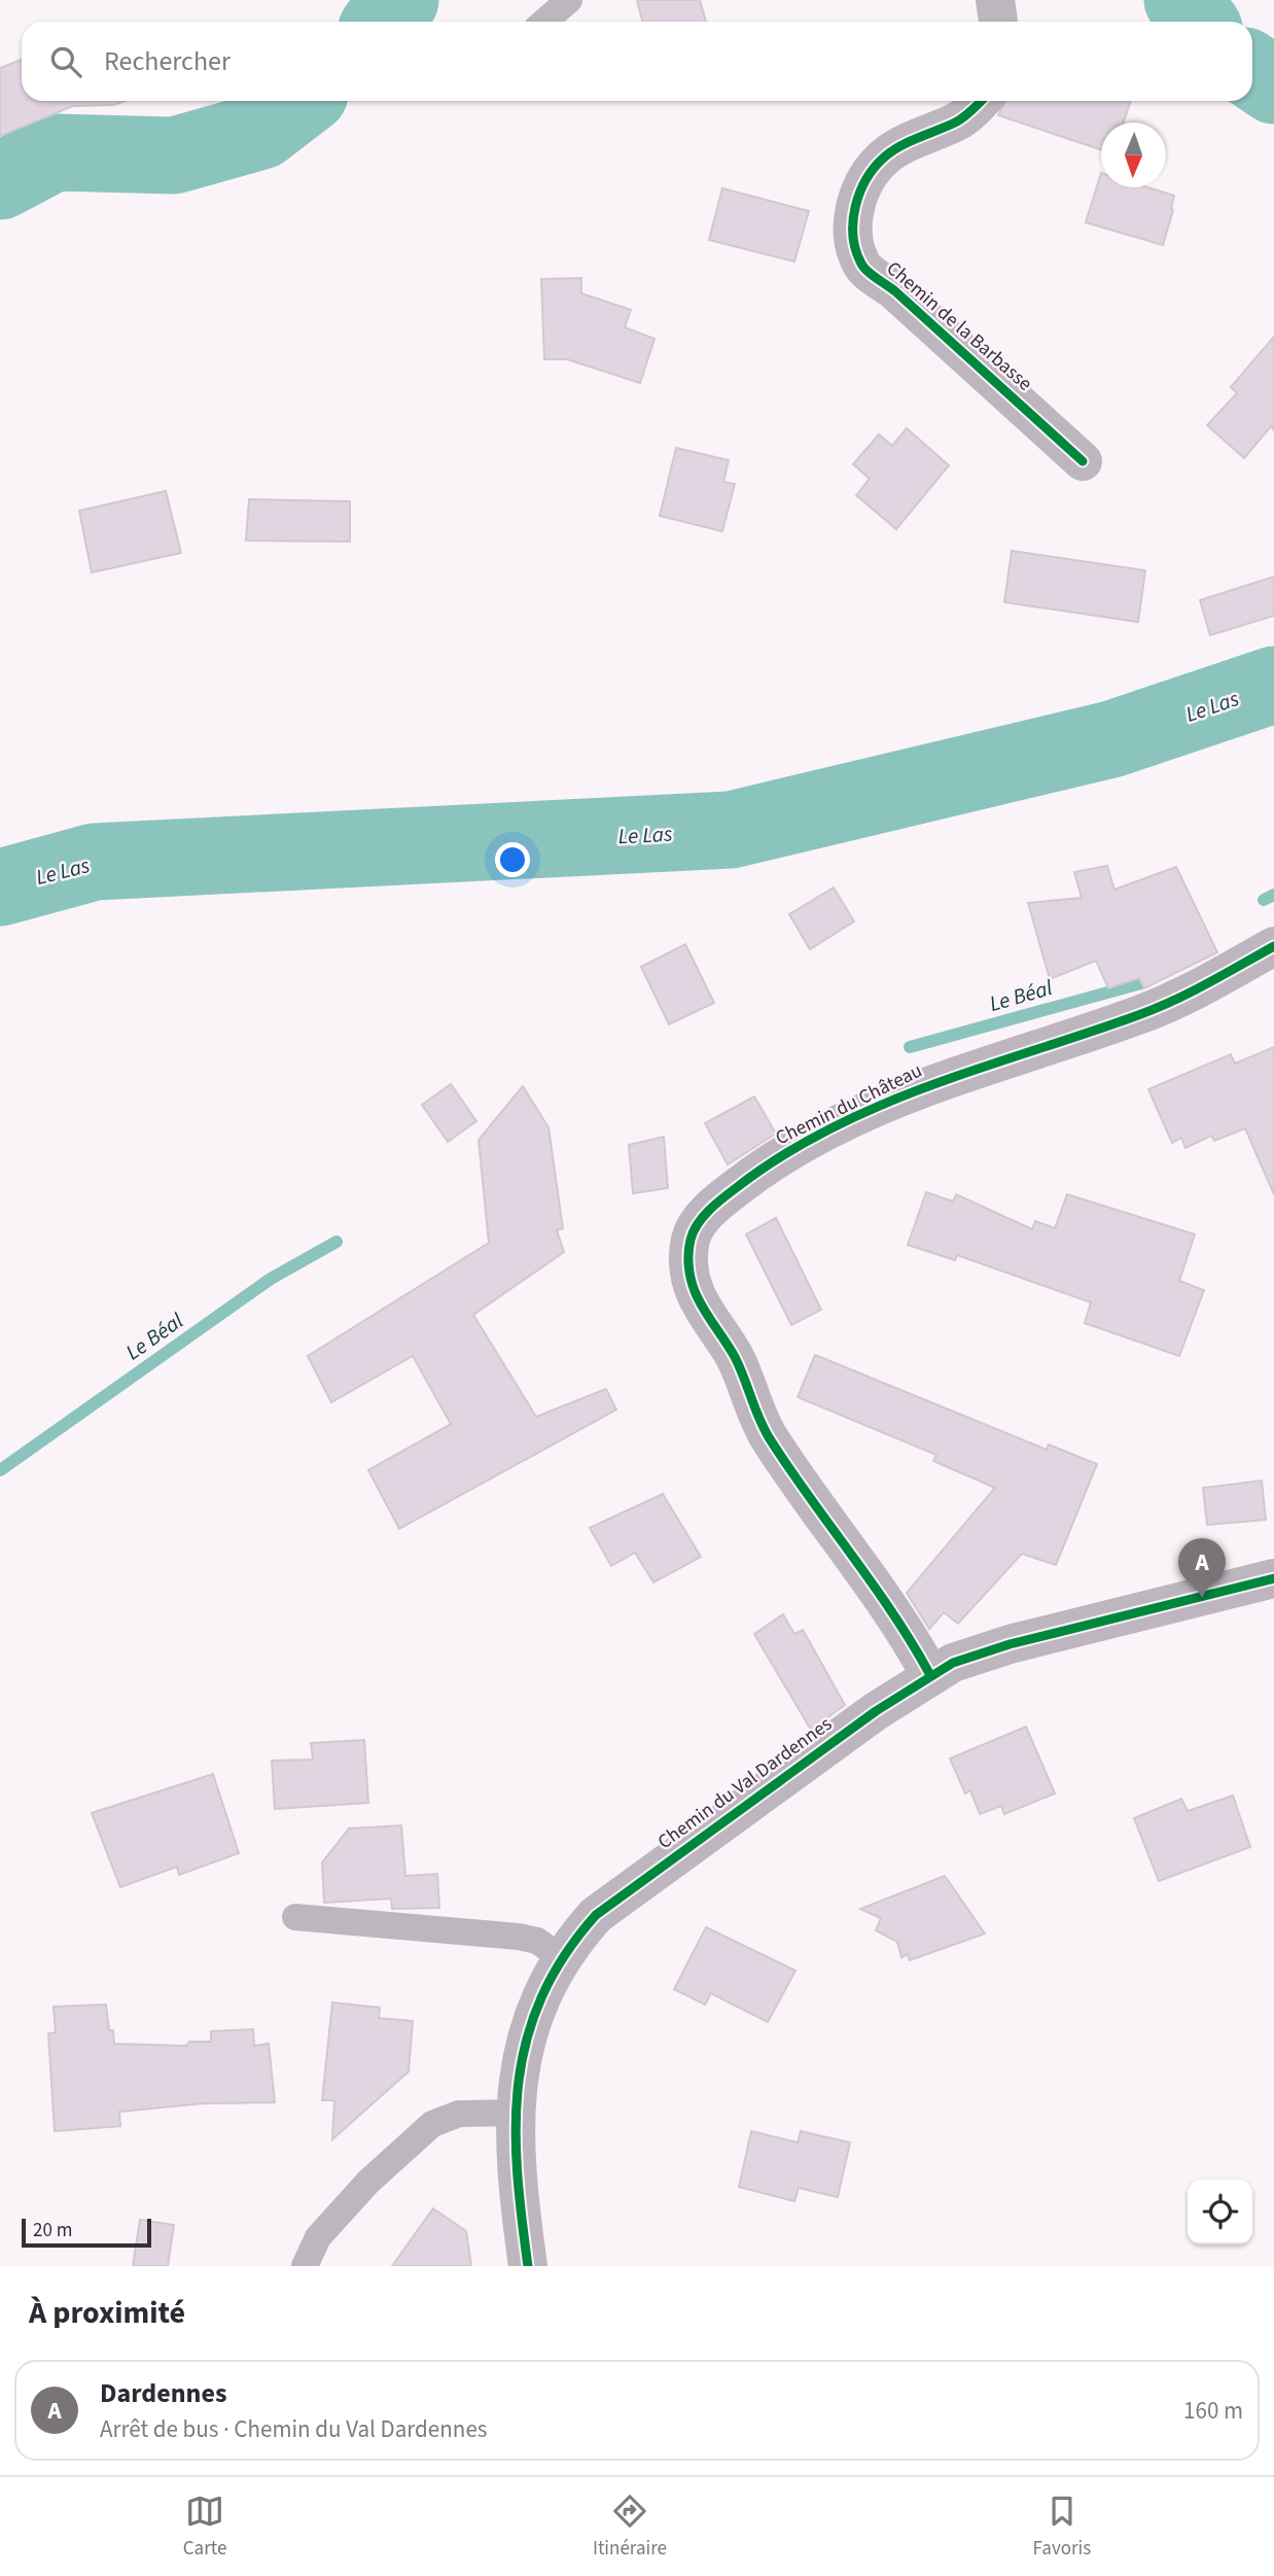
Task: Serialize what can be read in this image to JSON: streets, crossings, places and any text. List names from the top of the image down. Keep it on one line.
{"streets":{"street":["Chemin de la Barbasse","Chemin du Château","Chemin du Val Dardennes"]},"crossings":[["Chemin du Château","Chemin du Val Dardennes"]],"water":["Le Las","Le Béal"],"scale_bar":"20 m","north":"bottom","page":{"search":"Rechercher","pins":"A","scale":"20 m","heading":"À proximité","list":[{"mark":"A","name":"Dardennes","note":"Arrêt de bus · Chemin du Val Dardennes","value":"160 m"}],"nav":["Carte","Itinéraire","Favoris"]}}
